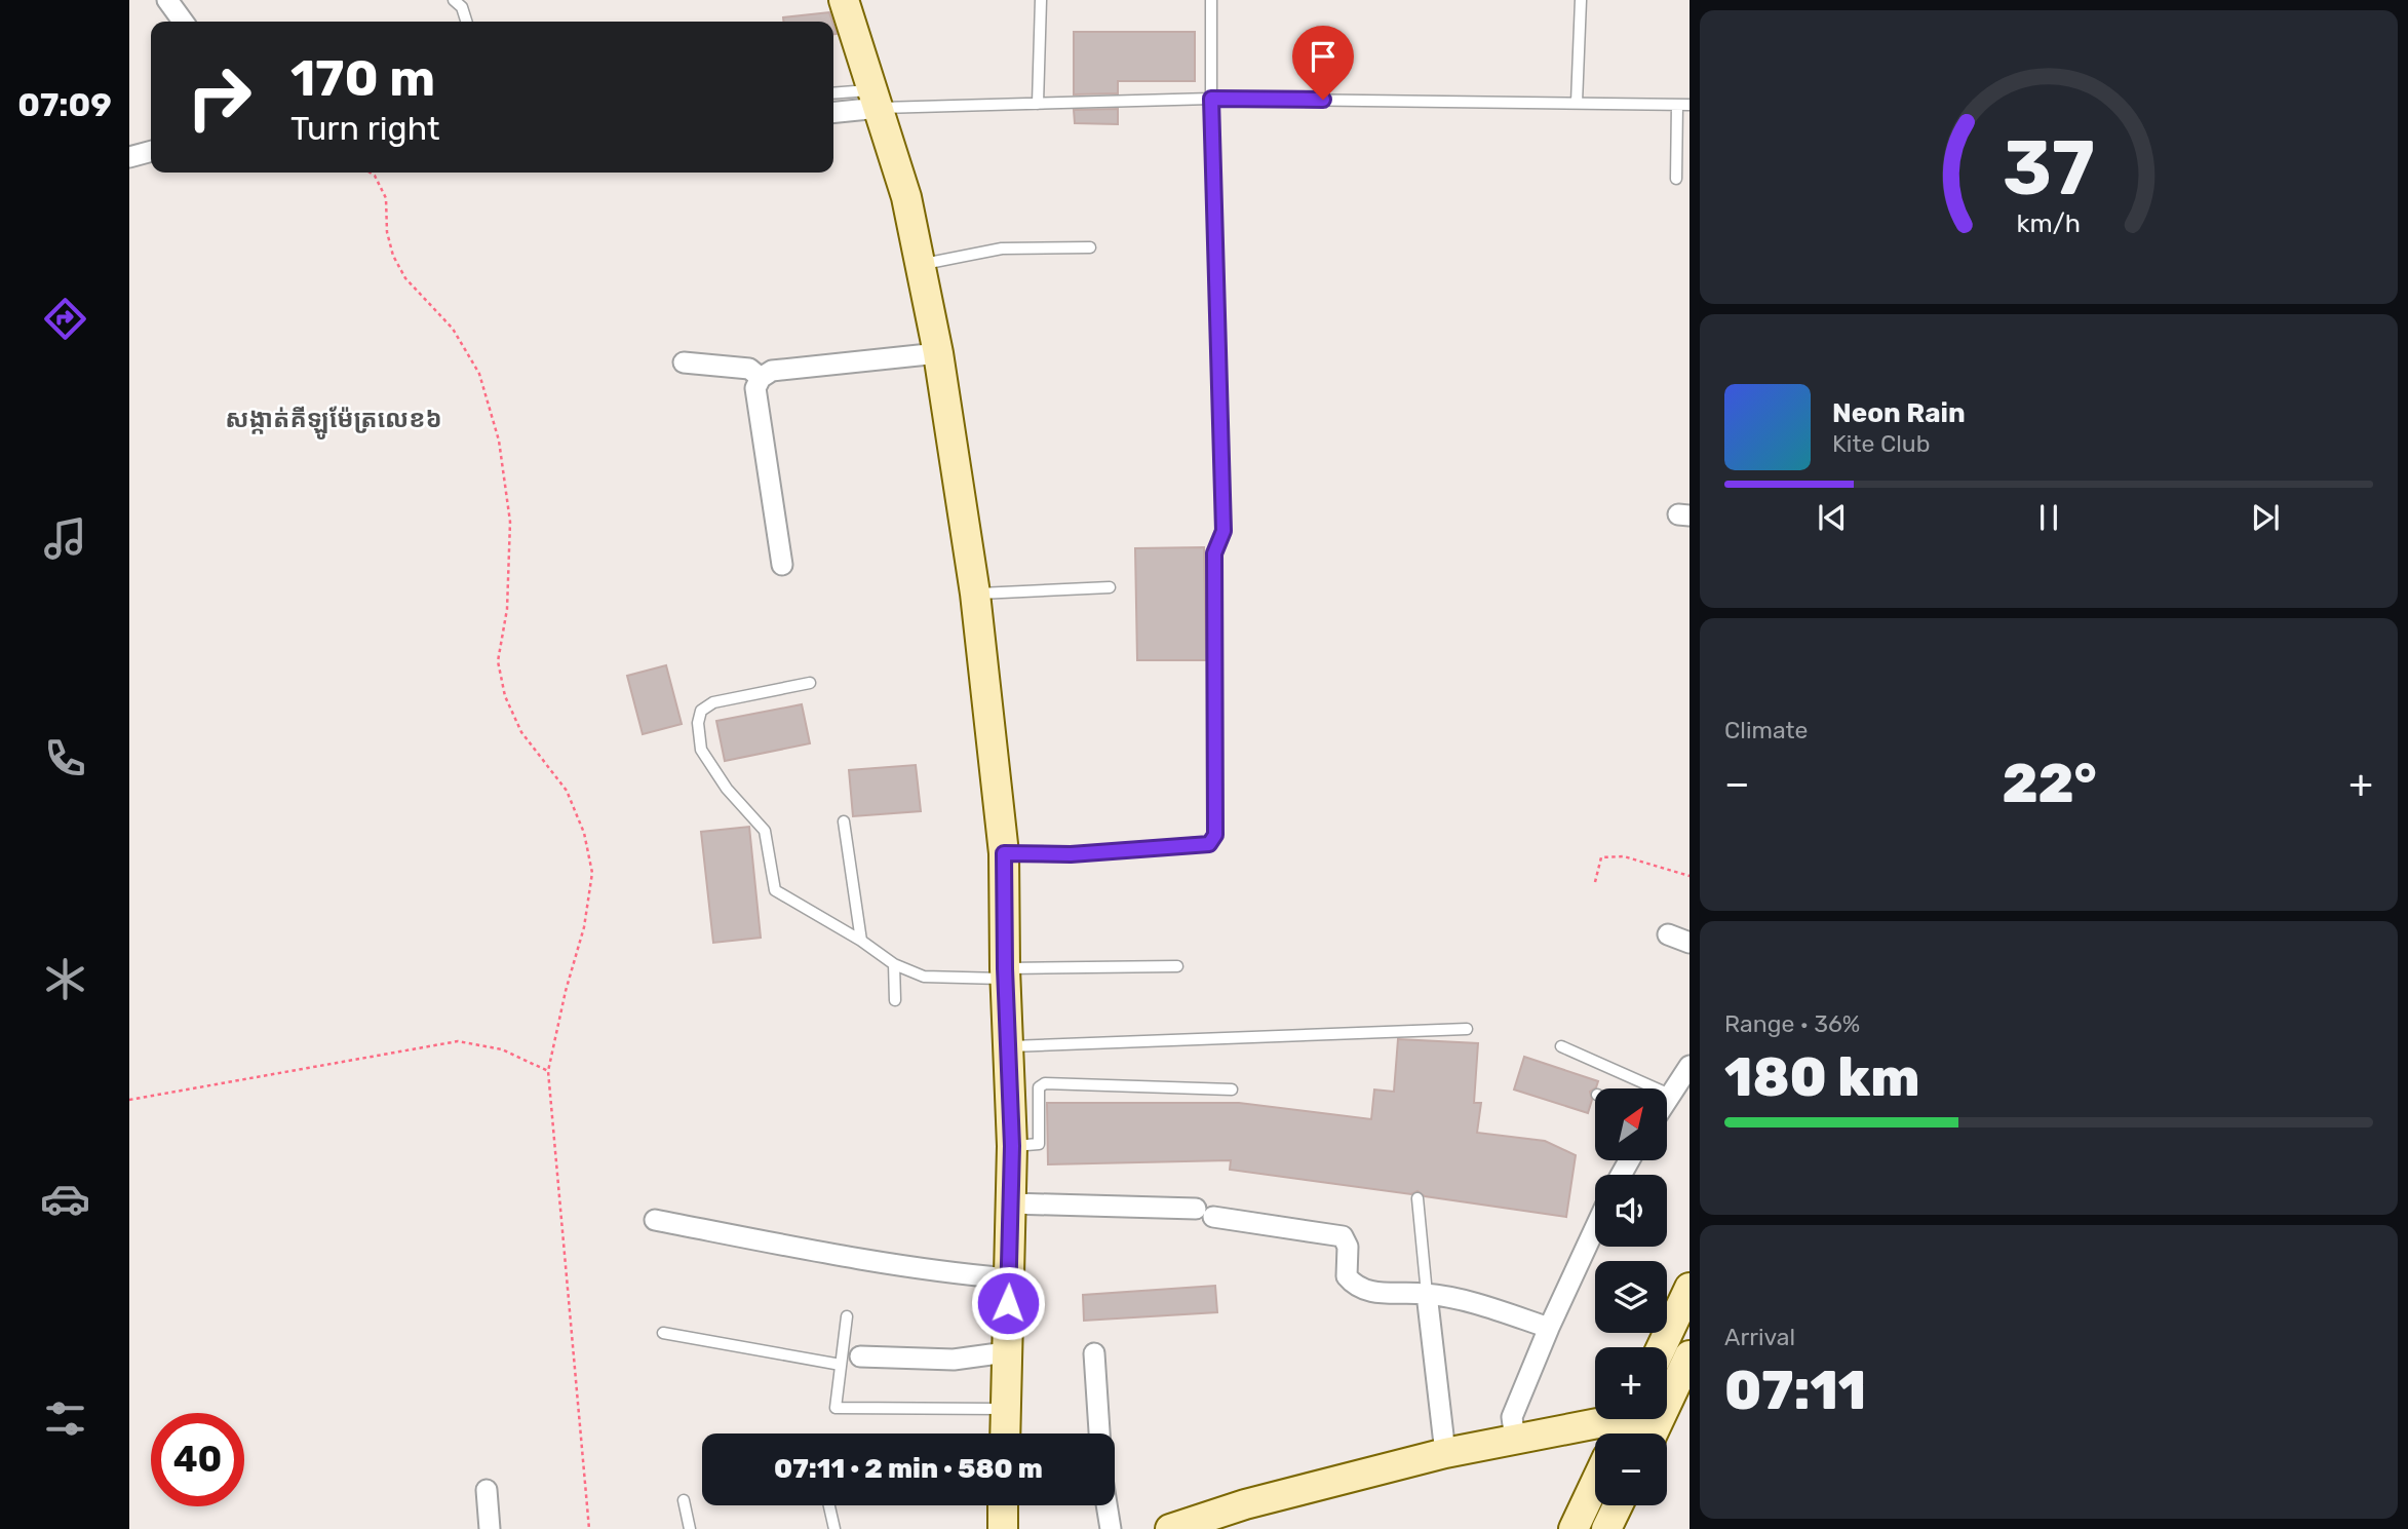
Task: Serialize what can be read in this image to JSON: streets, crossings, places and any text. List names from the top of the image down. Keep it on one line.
{"districts":["សង្កាត់គីឡូម៉ែត្រលេខ៦"],"north":"top right","page":{"tabs":"07:09","turn":["170 m","Turn right"],"song":["Neon Rain","Kite Club"],"tile":["Climate",["Range · 36%","180 km"],["Arrival","07:11"]],"heat":["−","22°","+"],"map_buttons":["+","−"],"limit":"40","trip":"07:11 · 2 min · 580 m","gauge":["37","km/h"]}}
